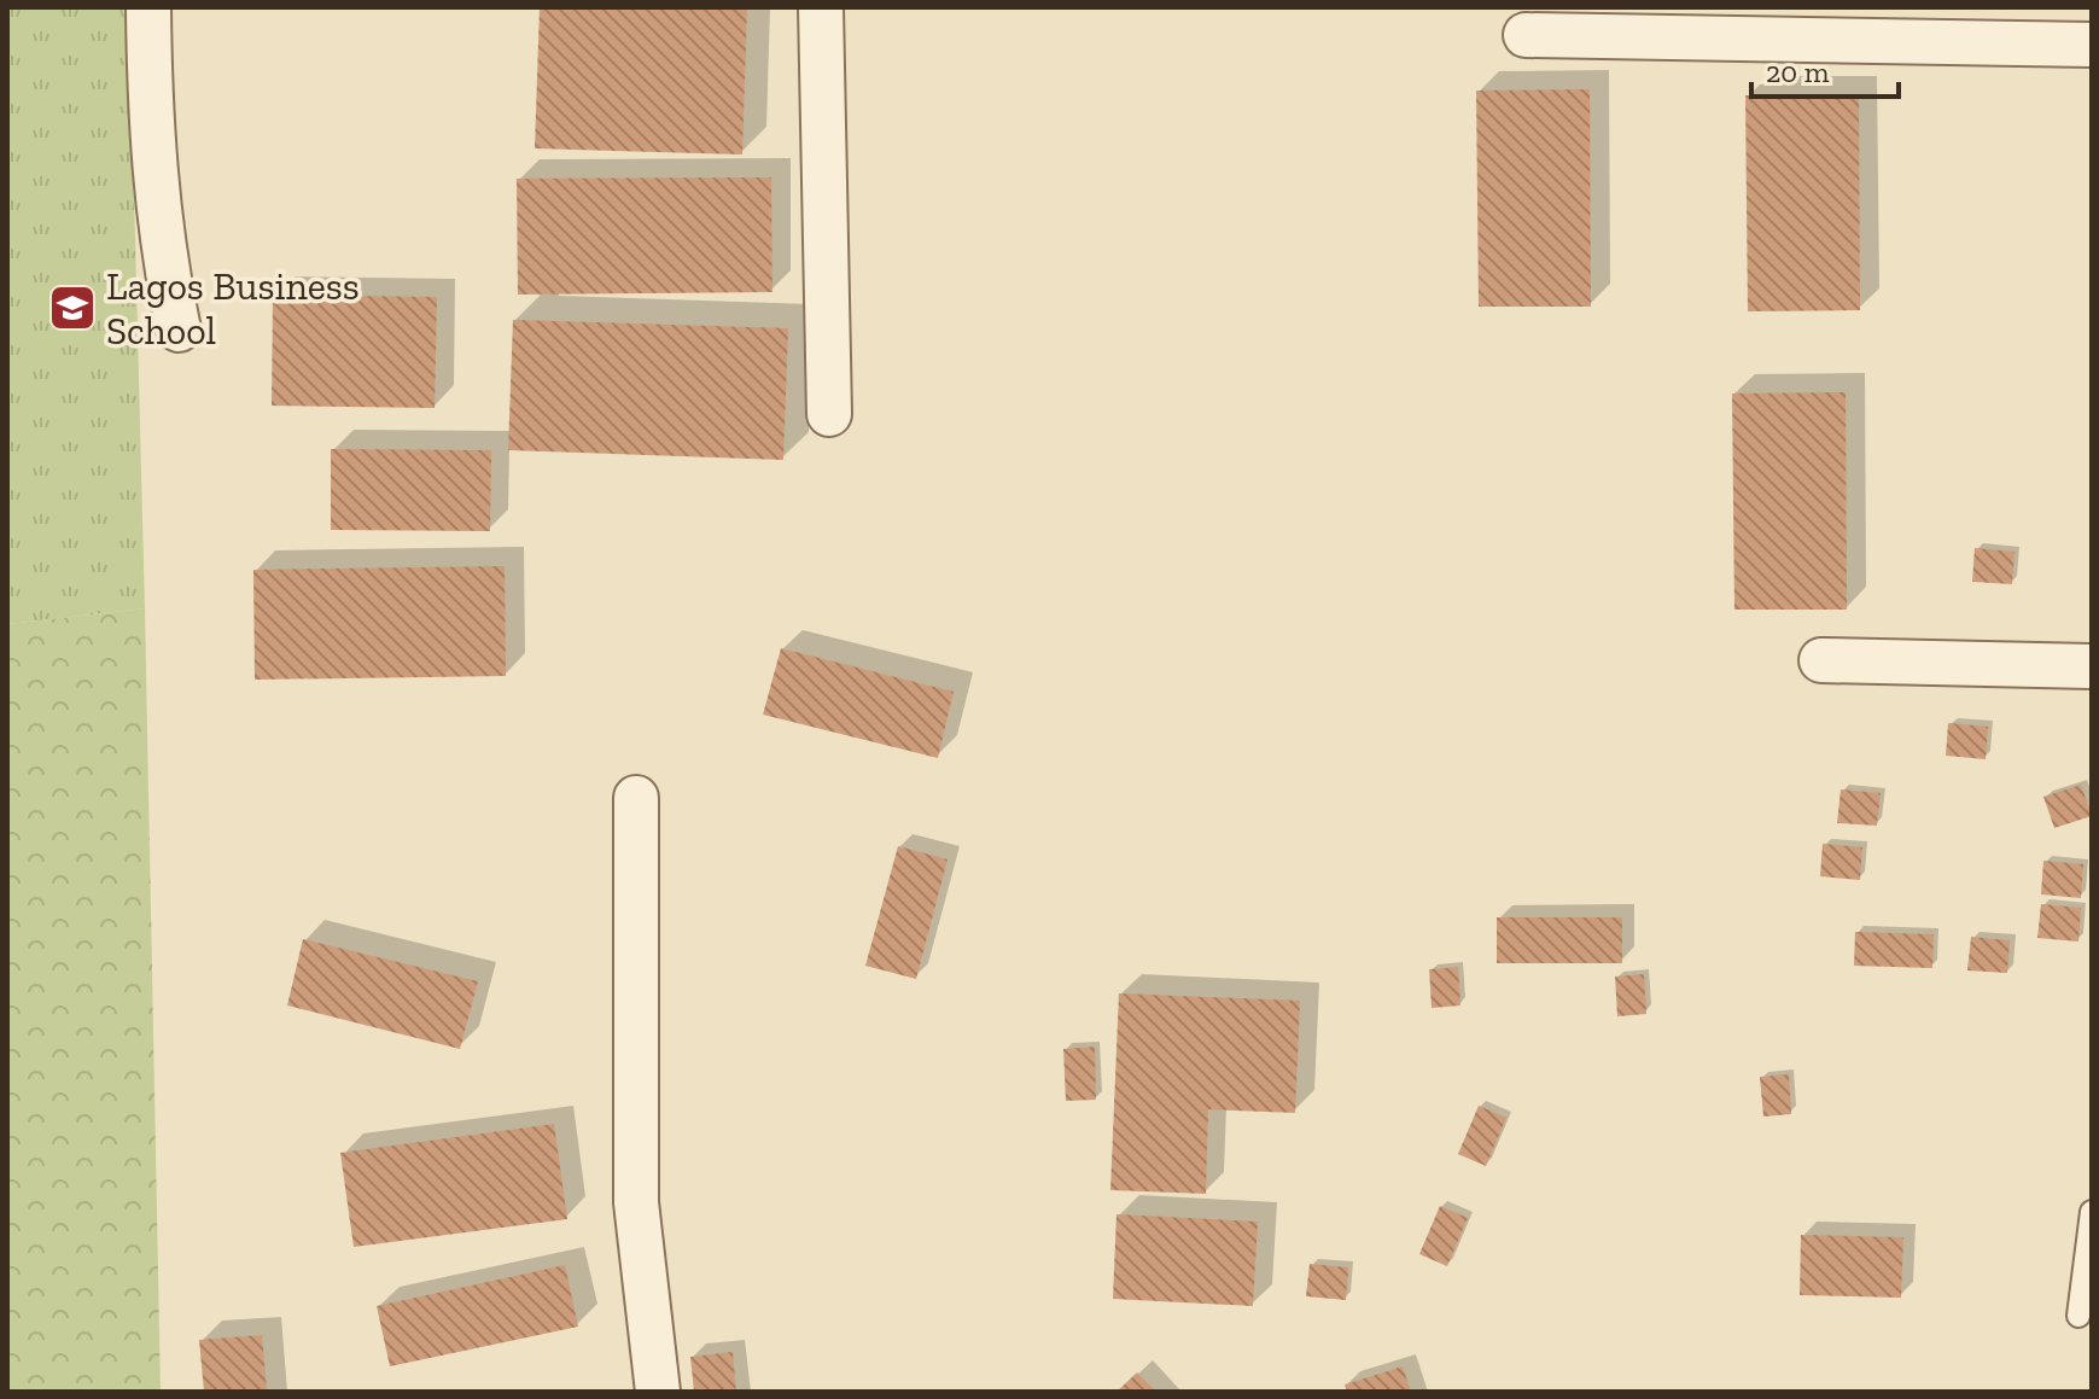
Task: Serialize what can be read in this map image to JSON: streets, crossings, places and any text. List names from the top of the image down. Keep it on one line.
{"places":{"school or university":["Lagos Business School"]},"scale_bar":"20 m"}
